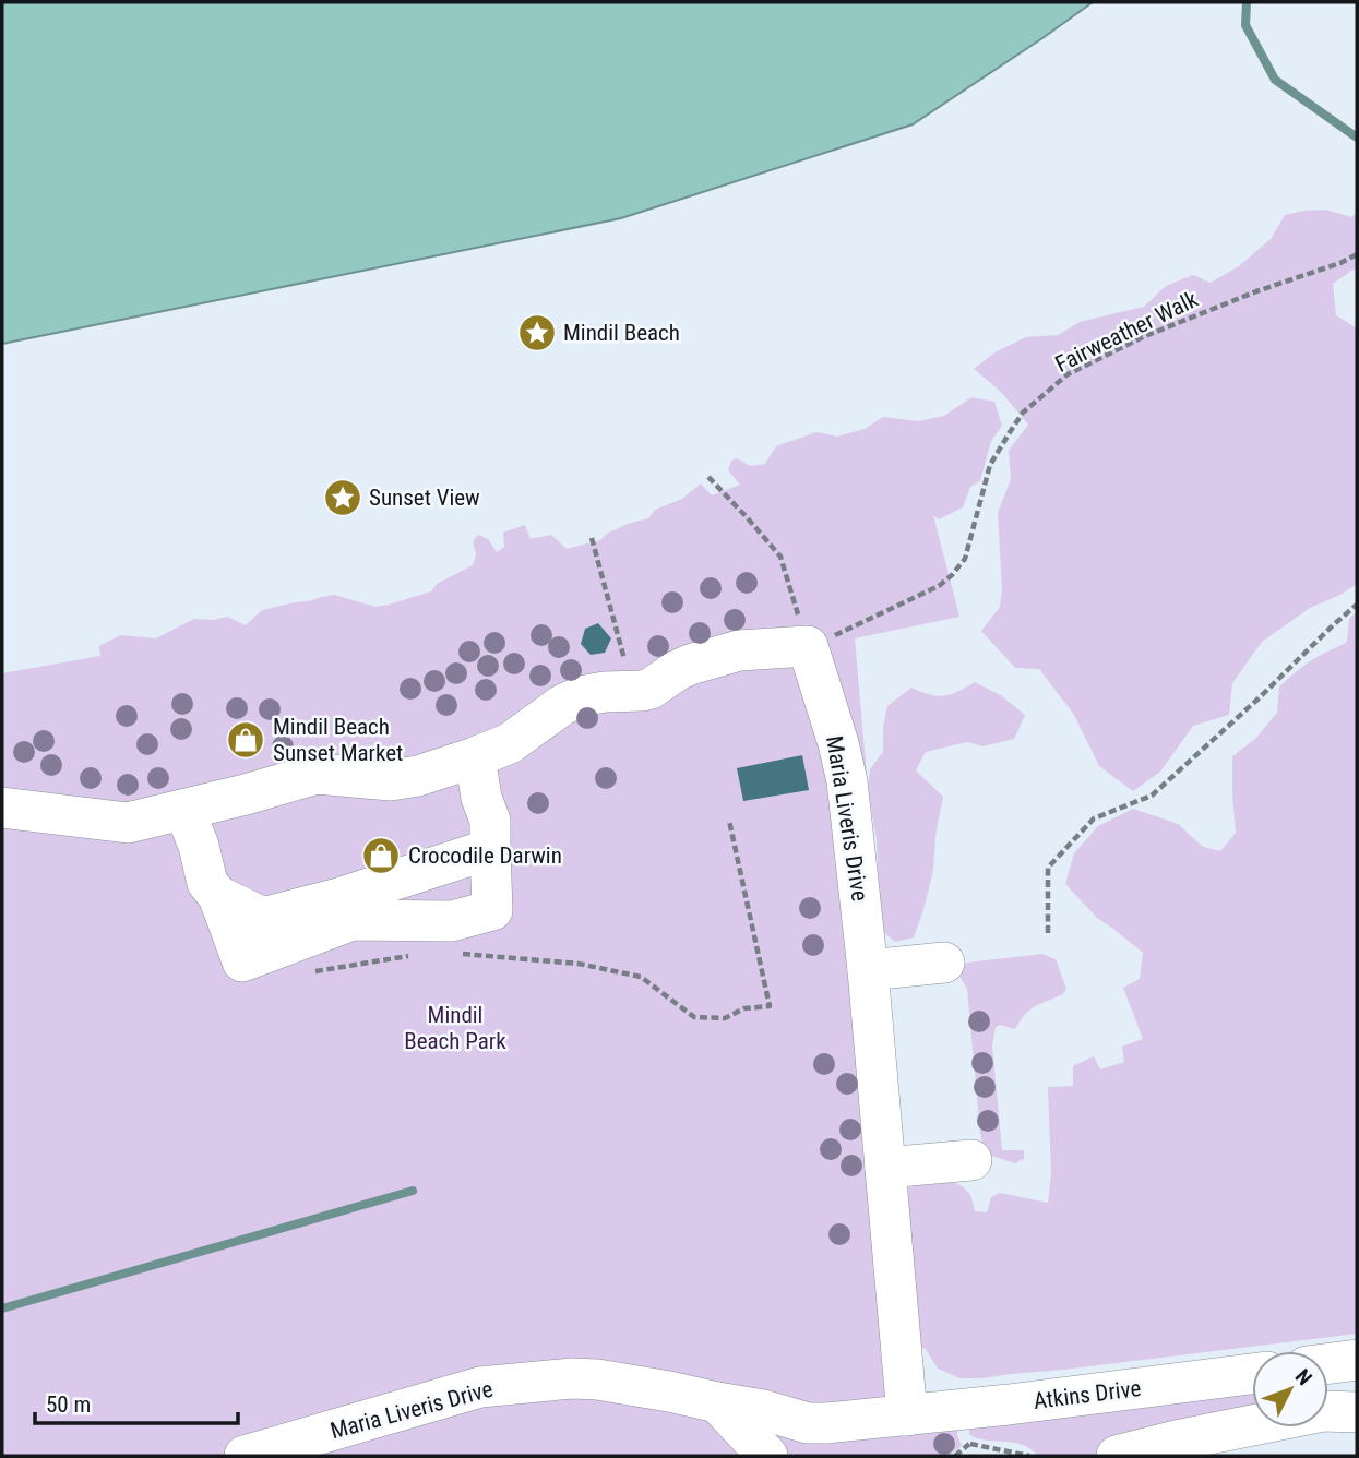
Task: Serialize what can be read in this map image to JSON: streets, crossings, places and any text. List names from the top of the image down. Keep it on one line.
{"streets":{"street":["Maria Liveris Drive","Atkins Drive"],"path":["Fairweather Walk"]},"crossings":[["Fairweather Walk","Maria Liveris Drive"],["Maria Liveris Drive","Atkins Drive"]],"parks":["Mindil Beach Park"],"places":{"place":["Mindil Beach","Sunset View"],"shop":["Mindil Beach Sunset Market","Crocodile Darwin"]},"scale_bar":"50 m","north":"top right"}
